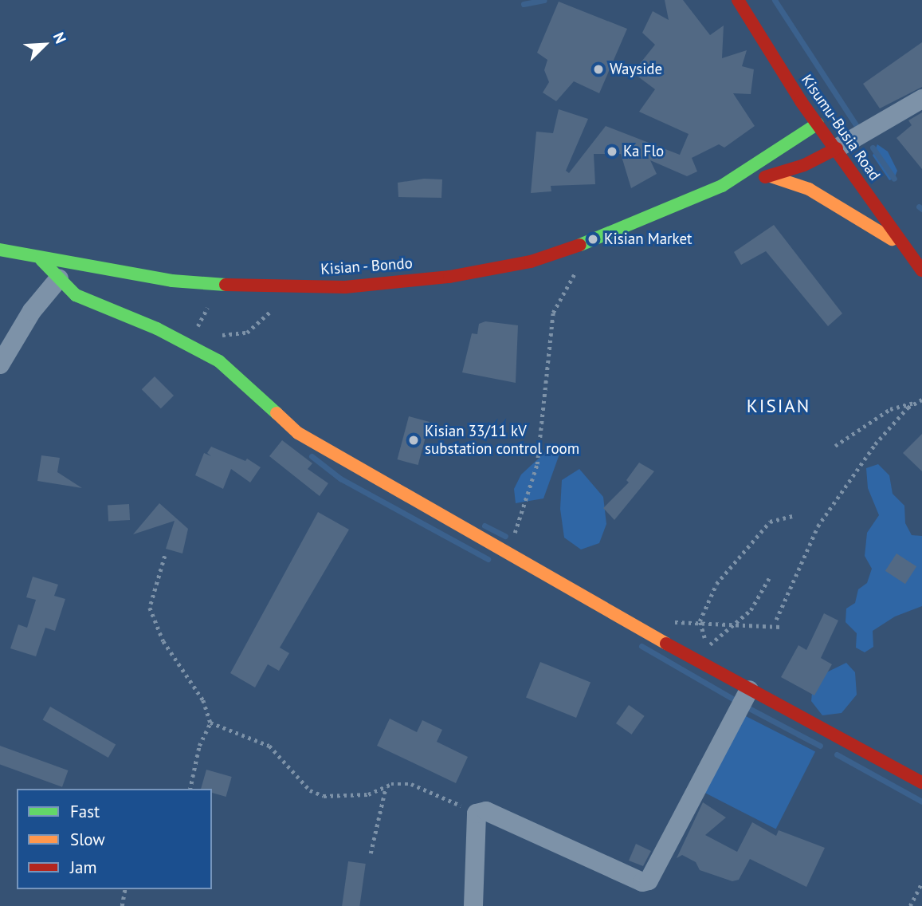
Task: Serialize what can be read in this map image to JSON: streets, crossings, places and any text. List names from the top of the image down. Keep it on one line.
{"streets":{"main road":["Kisumu-Busia Road","Kisian - Bondo"]},"crossings":[["Kisumu-Busia Road","Kisian - Bondo"]],"districts":["KISIAN"],"places":["Wayside","Ka Flo","Kisian Market","Kisian 33/11 kV substation control room"],"legend":["Fast","Slow","Jam"],"north":"top right"}
